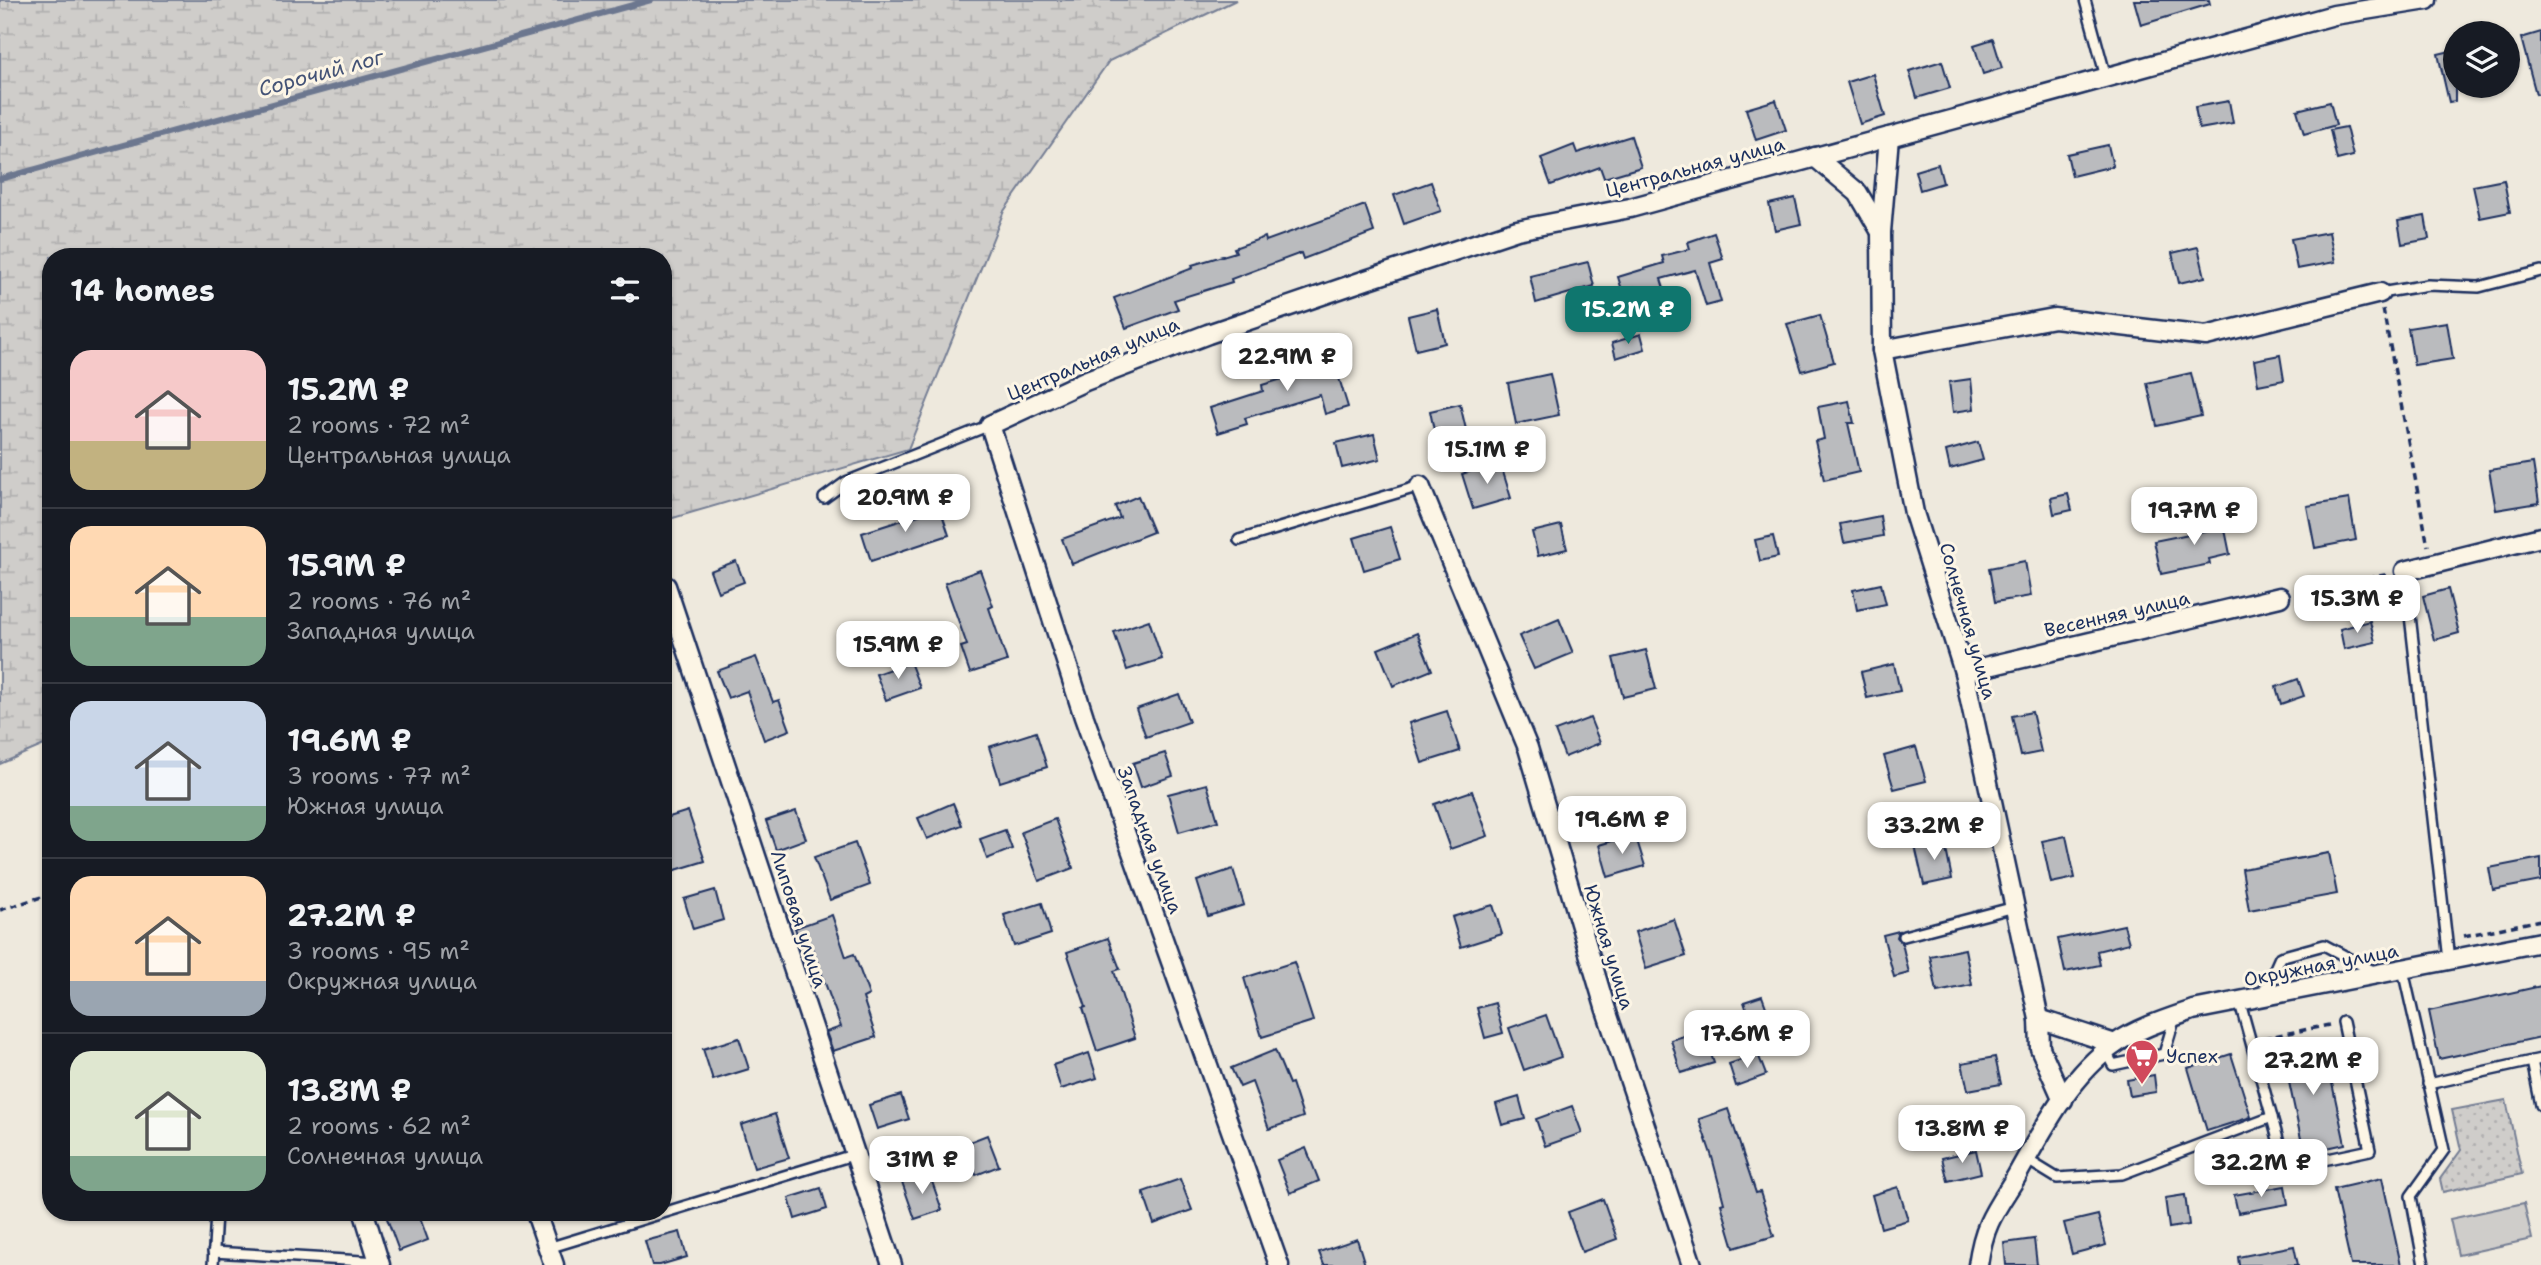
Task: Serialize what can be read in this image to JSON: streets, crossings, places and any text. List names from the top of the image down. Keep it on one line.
{"streets":{"street":["Центральная улица","Весенняя улица","Солнечная улица","Западная улица","Липовая улица","Южная улица","Окружная улица"]},"crossings":[["Центральная улица","Солнечная улица"],["Центральная улица","Западная улица"],["Весенняя улица","Солнечная улица"]],"water":["Сорочий лог"],"places":{"supermarket":["Успех"]},"page":{"heading":"14 homes","price":["15.2M ₽","22.9M ₽","15.1M ₽","20.9M ₽","19.7M ₽","15.3M ₽","15.9M ₽","19.6M ₽","33.2M ₽","17.6M ₽","27.2M ₽","13.8M ₽","31M ₽","32.2M ₽"],"list":[{"name":"15.2M ₽","note":"2 rooms · 72 m² · Центральная улица"},{"name":"15.9M ₽","note":"2 rooms · 76 m² · Западная улица"},{"name":"19.6M ₽","note":"3 rooms · 77 m² · Южная улица"},{"name":"27.2M ₽","note":"3 rooms · 95 m² · Окружная улица"},{"name":"13.8M ₽","note":"2 rooms · 62 m² · Солнечная улица"}]}}
